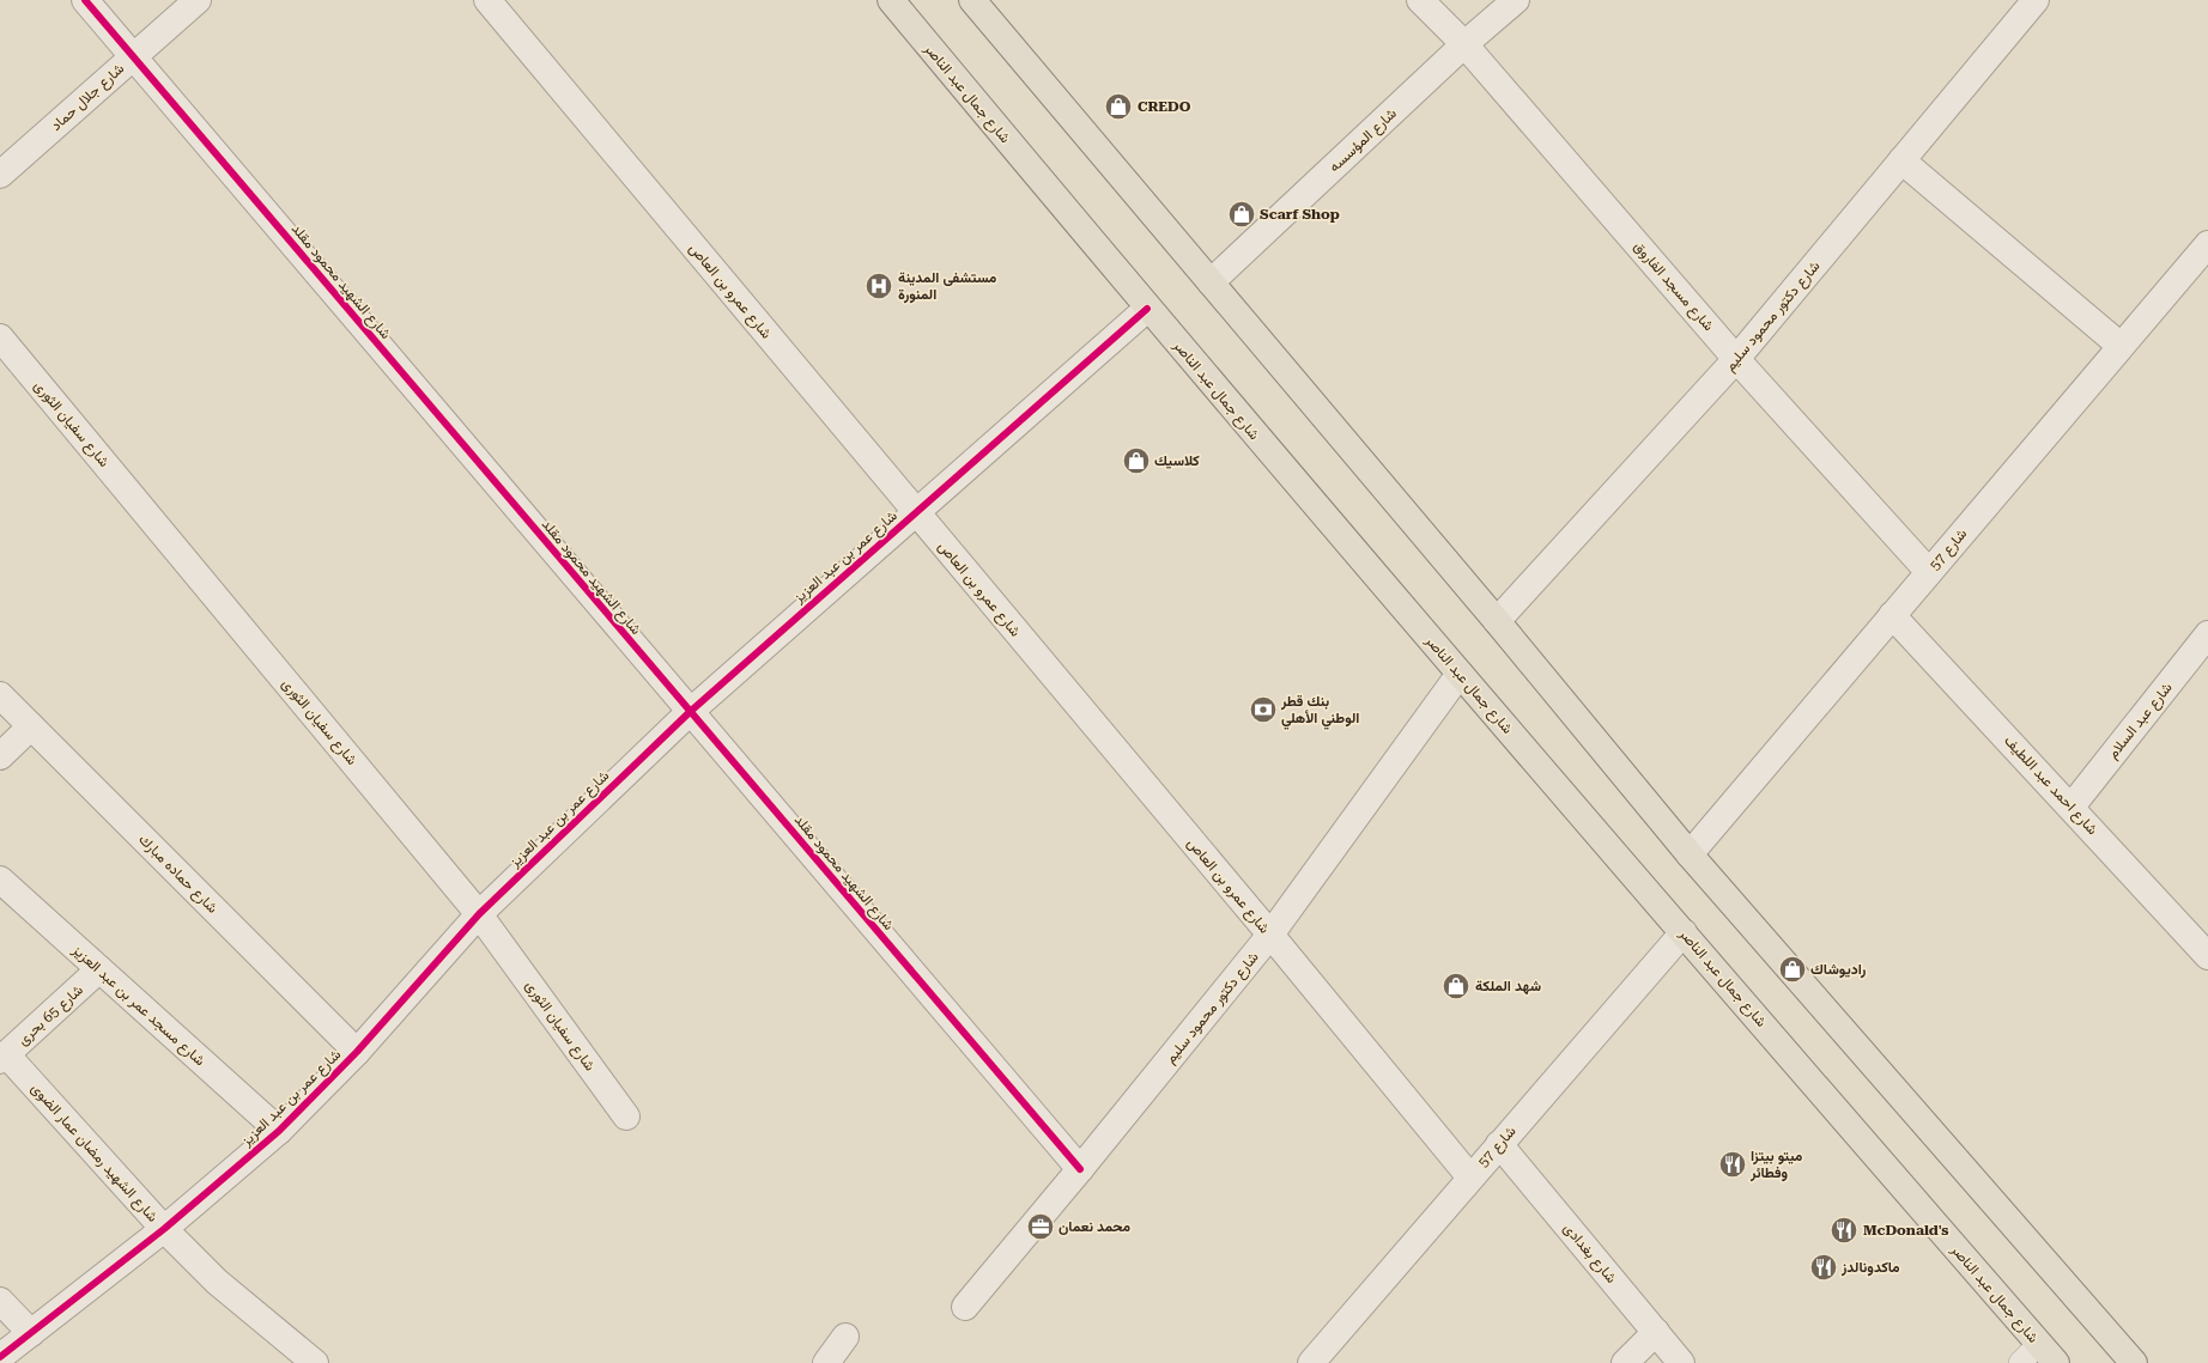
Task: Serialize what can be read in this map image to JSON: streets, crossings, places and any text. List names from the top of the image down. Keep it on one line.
{"streets":{"main road":["شارع جمال عبد الناصر"],"street":["شارع جلال حماد","شارع المؤسسه","شارع الشهيد محمود مقلد","شارع مسجد الفاروق","شارع عمرو بن العاص","شارع دكتور محمود سليم","شارع سفيان الثورى","شارع 57","شارع عمر بن عبد العزيز","شارع عبد السلام","شارع احمد عبد اللطيف","شارع حماده مبارك","شارع مسجد عمر بن عبد العزيز","شارع 65 بحرى","شارع الشهيد رمضان عمار الضوى","شارع بغدادى"]},"crossings":[["شارع جمال عبد الناصر","شارع دكتور محمود سليم"],["شارع جمال عبد الناصر","شارع 57"],["شارع جمال عبد الناصر","شارع عمر بن عبد العزيز"],["شارع جلال حماد","شارع الشهيد محمود مقلد"],["شارع المؤسسه","شارع مسجد الفاروق"],["شارع الشهيد محمود مقلد","شارع دكتور محمود سليم"],["شارع الشهيد محمود مقلد","شارع عمر بن عبد العزيز"],["شارع مسجد الفاروق","شارع دكتور محمود سليم"],["شارع مسجد الفاروق","شارع 57"],["شارع عمرو بن العاص","شارع دكتور محمود سليم"],["شارع عمرو بن العاص","شارع 57"],["شارع عمرو بن العاص","شارع عمر بن عبد العزيز"],["شارع سفيان الثورى","شارع عمر بن عبد العزيز"],["شارع 57","شارع احمد عبد اللطيف"],["شارع 57","شارع بغدادى"],["شارع عمر بن عبد العزيز","شارع حماده مبارك"],["شارع عمر بن عبد العزيز","شارع مسجد عمر بن عبد العزيز"],["شارع عمر بن عبد العزيز","شارع الشهيد رمضان عمار الضوى"],["شارع عبد السلام","شارع احمد عبد اللطيف"],["شارع مسجد عمر بن عبد العزيز","شارع 65 بحرى"],["شارع 65 بحرى","شارع الشهيد رمضان عمار الضوى"]],"places":{"shop":["CREDO","Scarf Shop","كلاسيك","راديوشاك","شهد الملكة"],"hospital":["مستشفى المدينة المنورة"],"bank":["بنك قطر الوطني الأهلي"],"restaurant":["ميتو بيتزا وفطائر","McDonald's","ماكدونالدز"],"office":["محمد نعمان"]}}
